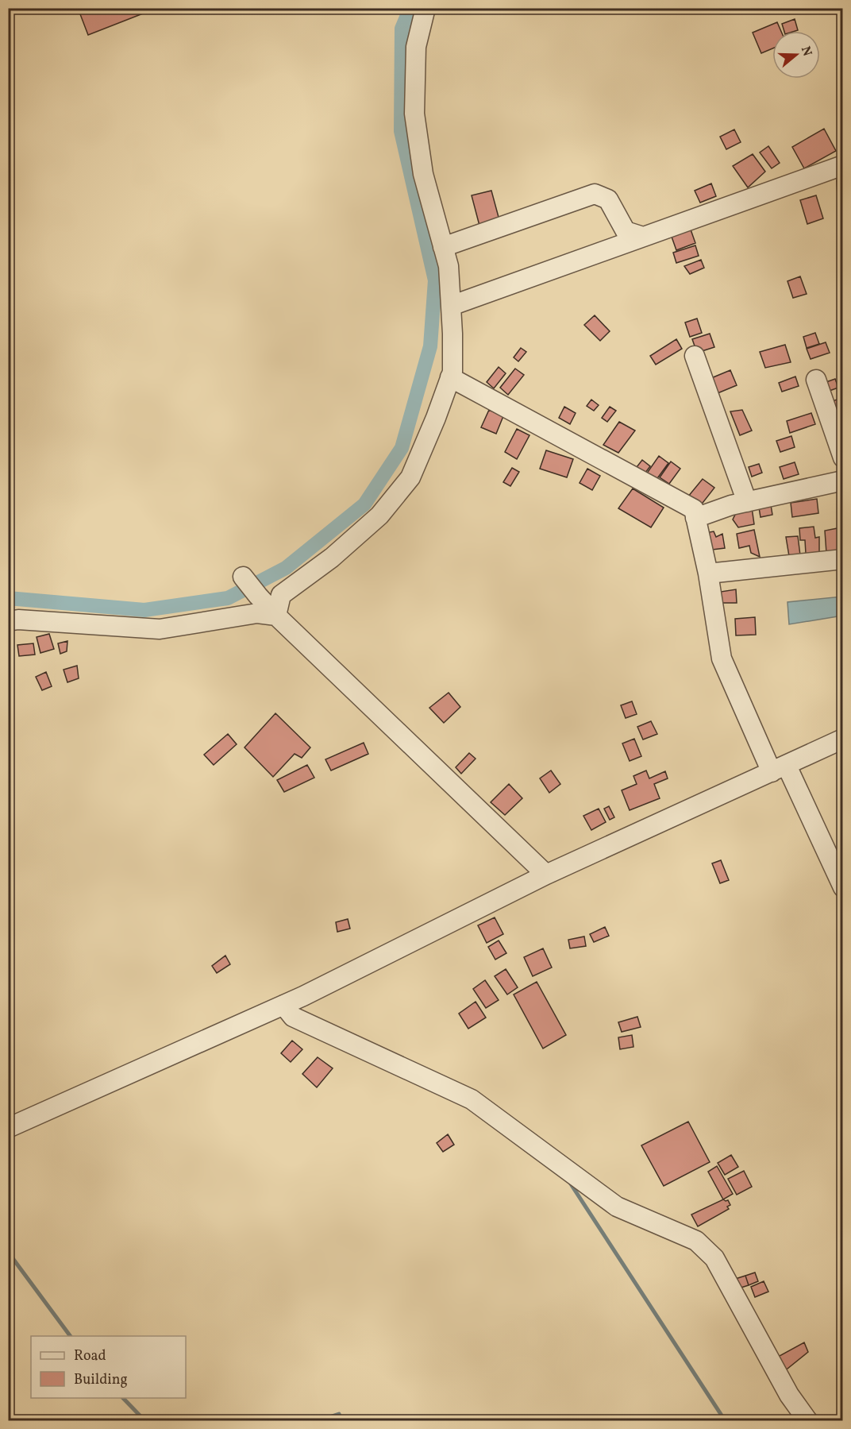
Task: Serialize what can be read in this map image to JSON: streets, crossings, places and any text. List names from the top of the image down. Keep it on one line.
{"legend":["Road","Building"],"north":"right"}
